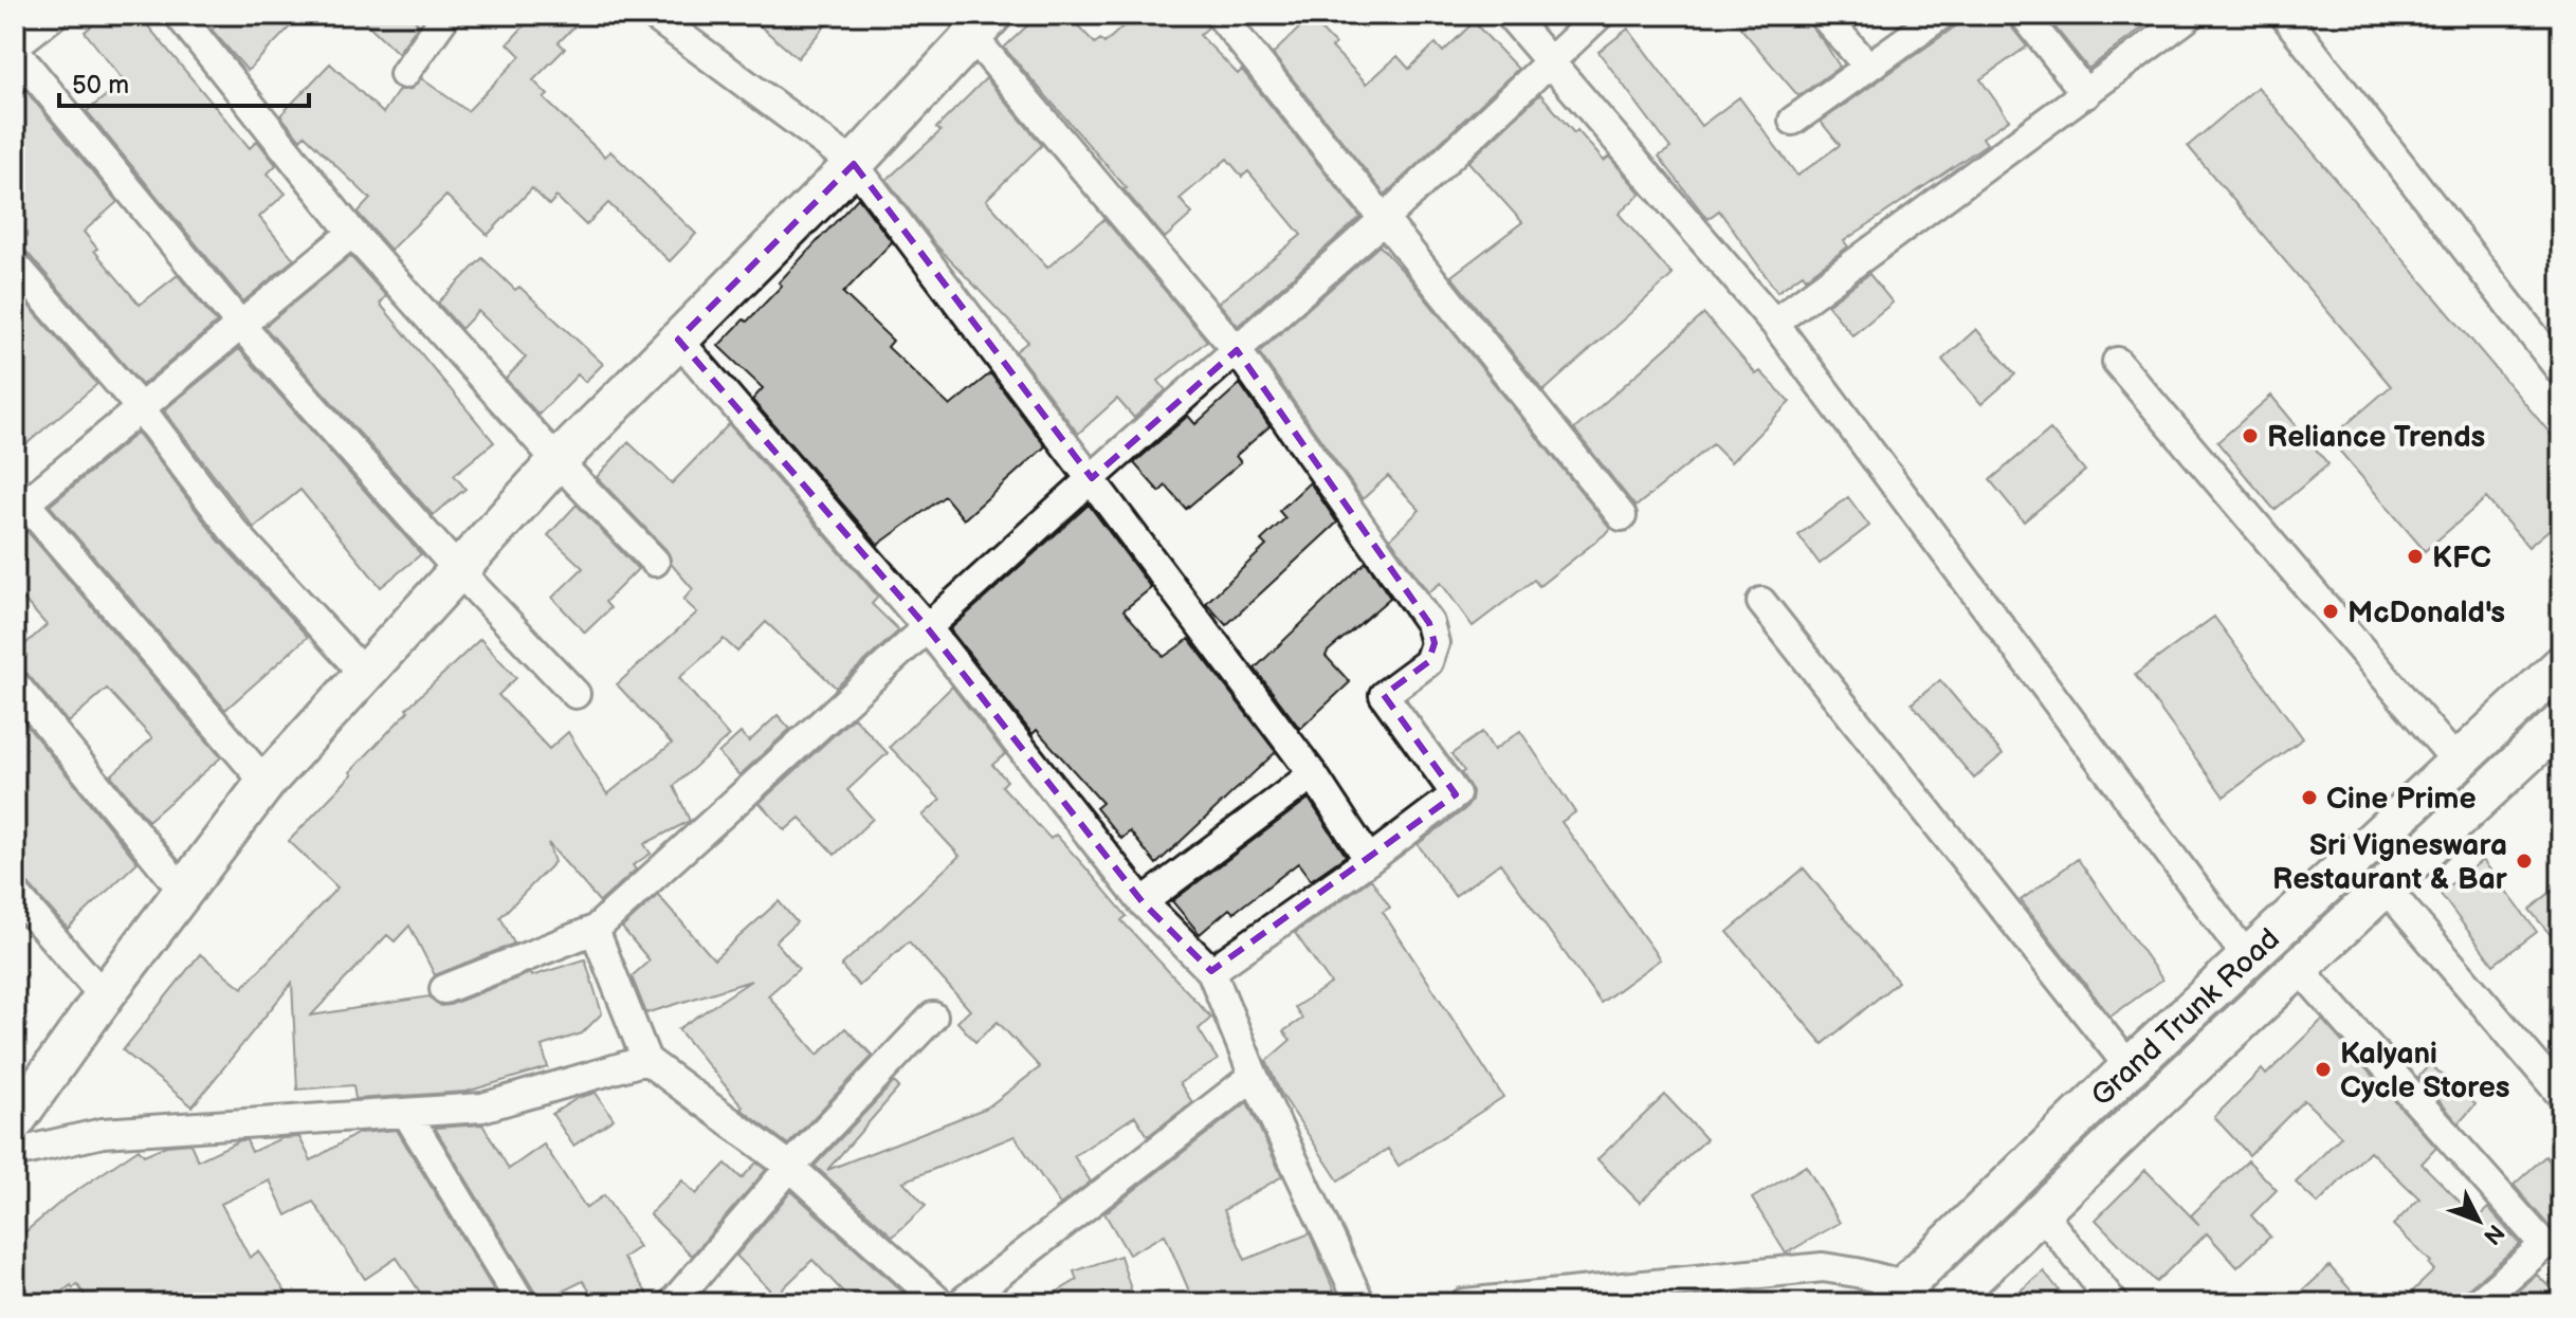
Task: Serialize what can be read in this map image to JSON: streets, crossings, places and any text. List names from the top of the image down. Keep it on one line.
{"streets":{"main road":["Grand Trunk Road"]},"places":["Reliance Trends","KFC","McDonald's","Cine Prime","Sri Vigneswara Restaurant & Bar","Kalyani Cycle Stores"],"scale_bar":"50 m","north":"bottom right"}
